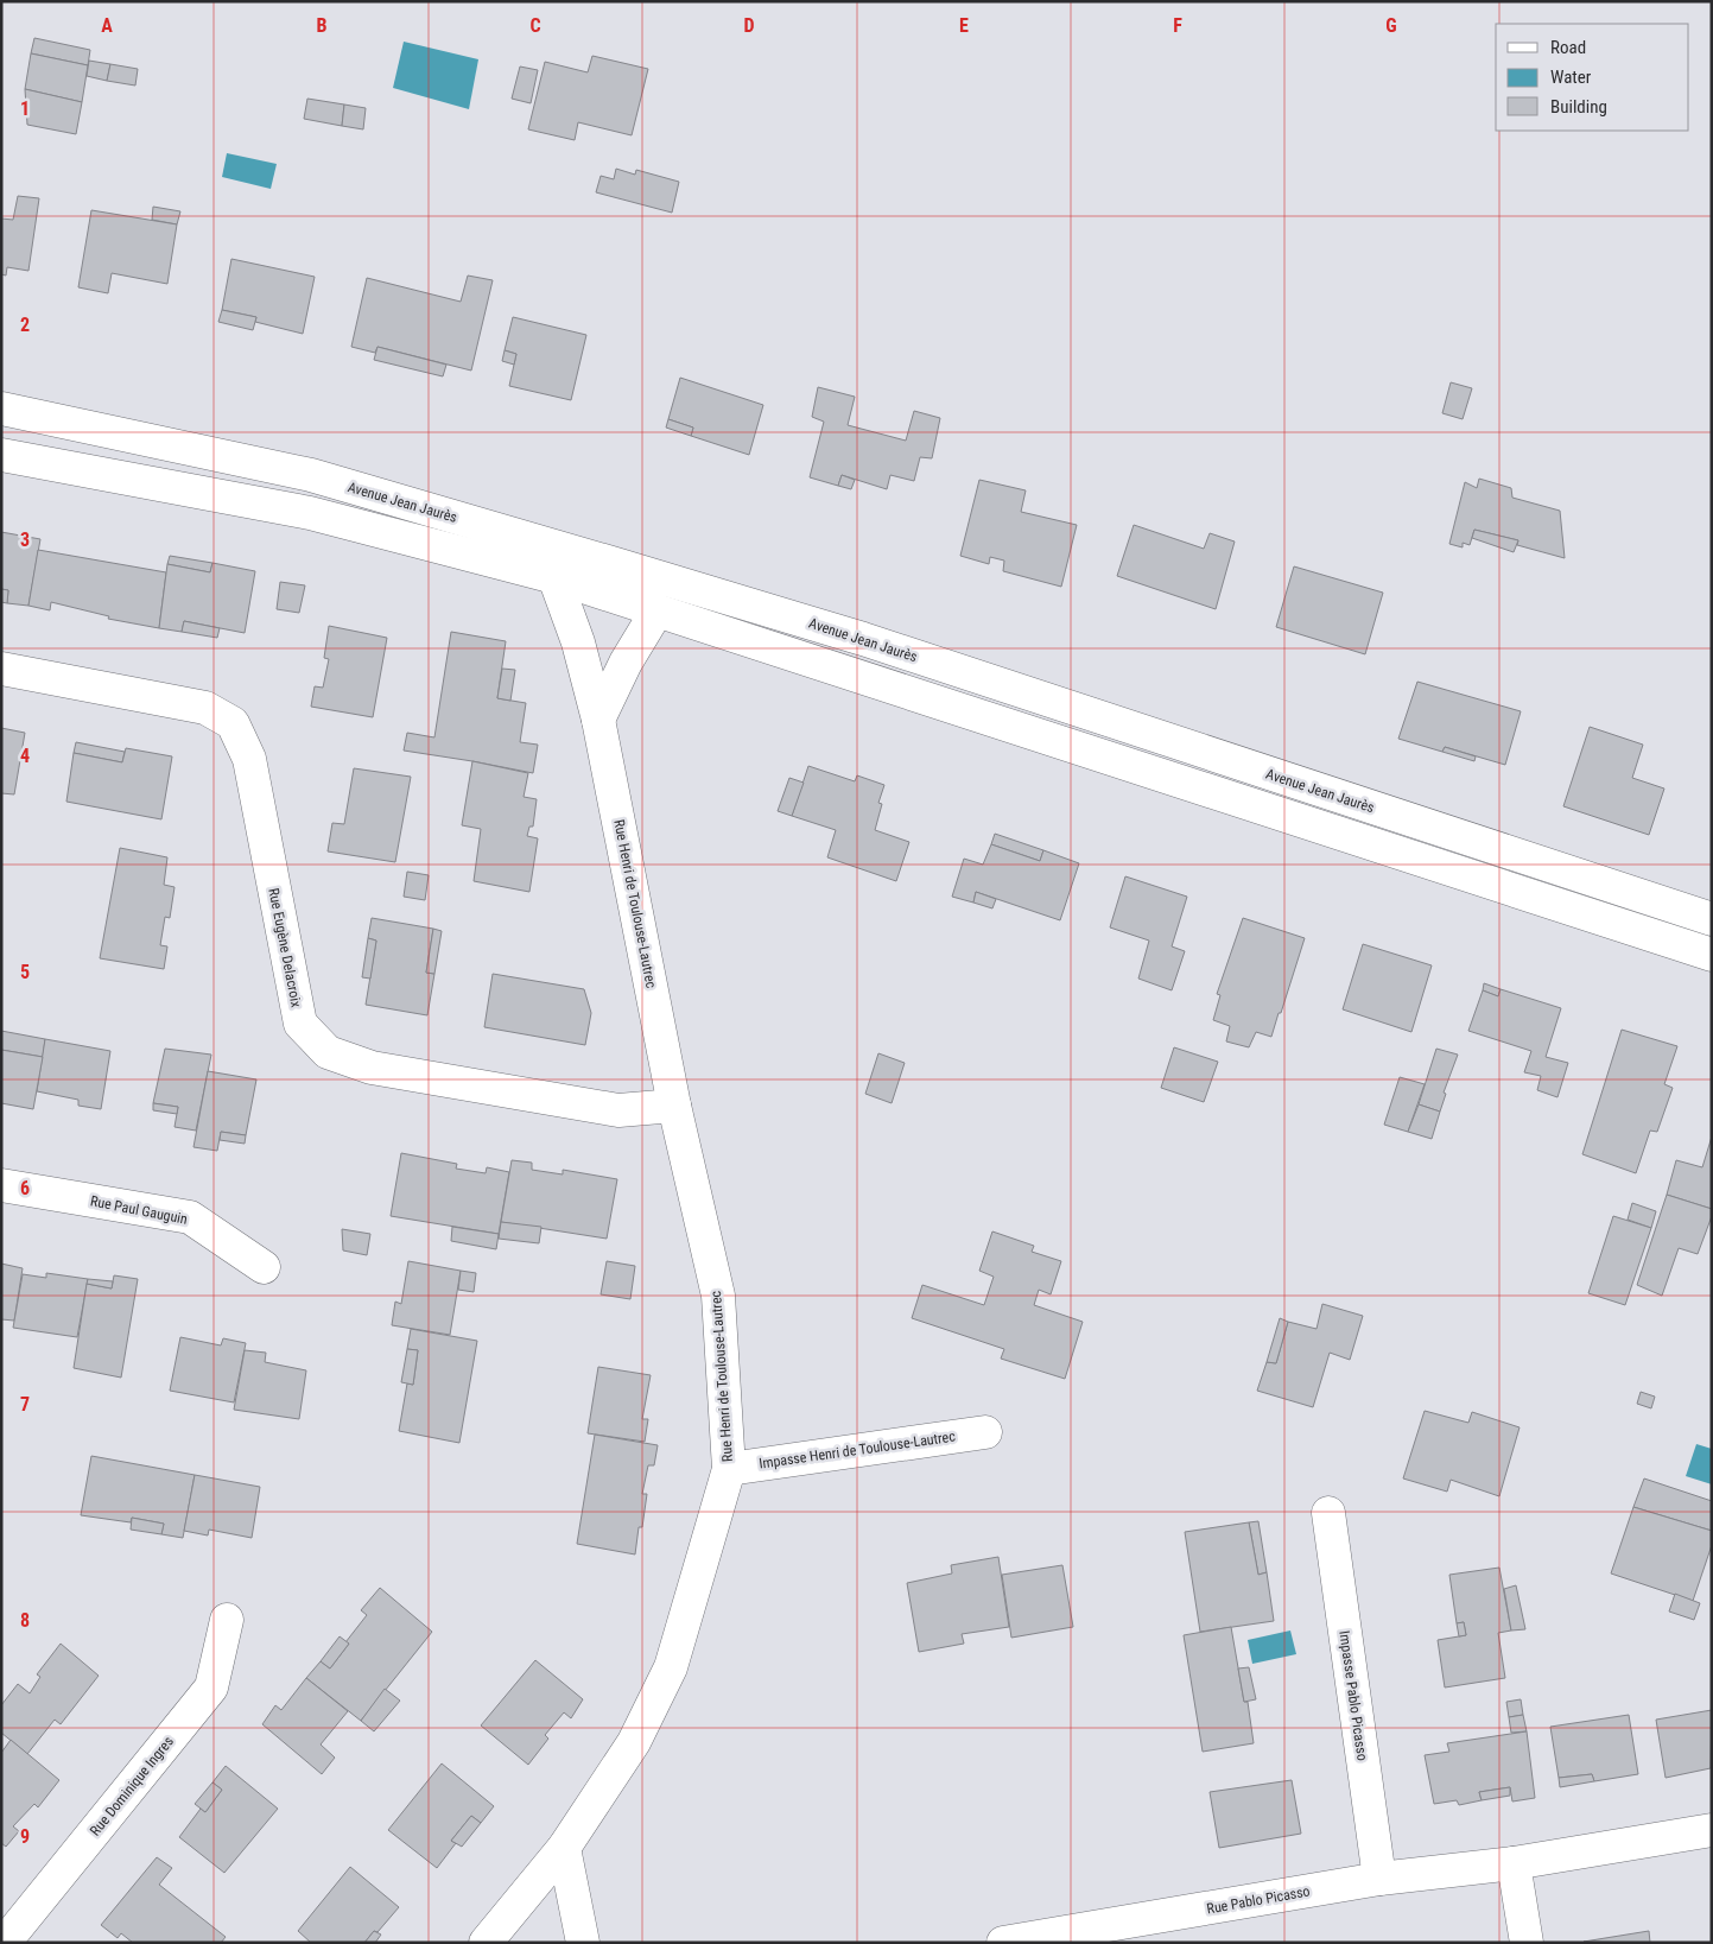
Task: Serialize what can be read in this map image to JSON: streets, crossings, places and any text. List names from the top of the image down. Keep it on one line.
{"streets":{"street":["Avenue Jean Jaurès","Rue Henri de Toulouse-Lautrec","Rue Eugène Delacroix","Rue Paul Gauguin","Impasse Henri de Toulouse-Lautrec","Impasse Pablo Picasso","Rue Dominique Ingres","Rue Pablo Picasso"]},"crossings":[["Rue Henri de Toulouse-Lautrec","Rue Eugène Delacroix"],["Rue Henri de Toulouse-Lautrec","Impasse Henri de Toulouse-Lautrec"],["Impasse Pablo Picasso","Rue Pablo Picasso"]],"legend":["Road","Water","Building"],"grid":{"columns":["A","B","C","D","E","F","G"],"rows":["1","2","3","4","5","6","7","8","9"]}}
